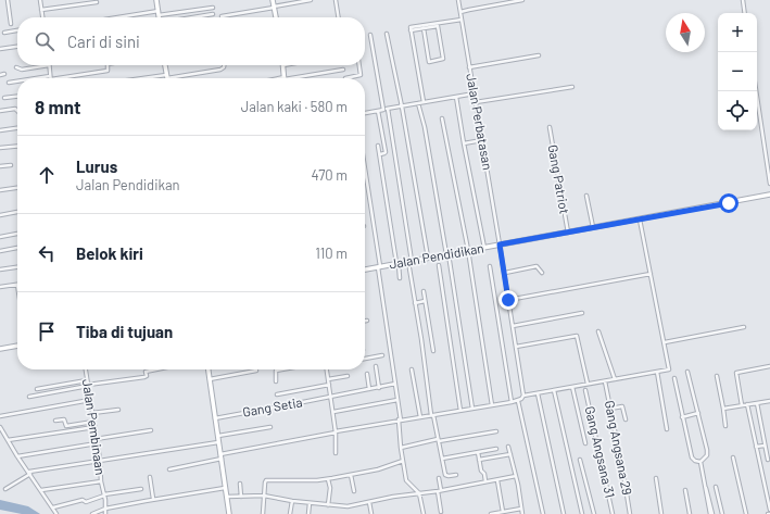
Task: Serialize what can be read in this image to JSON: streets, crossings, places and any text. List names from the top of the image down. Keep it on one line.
{"streets":{"main road":["Jalan Pendidikan"],"street":["Jalan Perbatasan","Gang Patriot","Gang Setia","Jalan Pembinaan","Gang Angsana 29","Gang Angsana 31"]},"crossings":[["Jalan Perbatasan","Jalan Pendidikan"],["Gang Patriot","Jalan Pendidikan"]],"north":"top","page":{"map_buttons":["+","−"],"search":"Cari di sini","heading":["8 mnt","Jalan kaki · 580 m"],"list":[["Lurus","Jalan Pendidikan","470 m"],["Belok kiri","110 m"],"Tiba di tujuan"]}}
